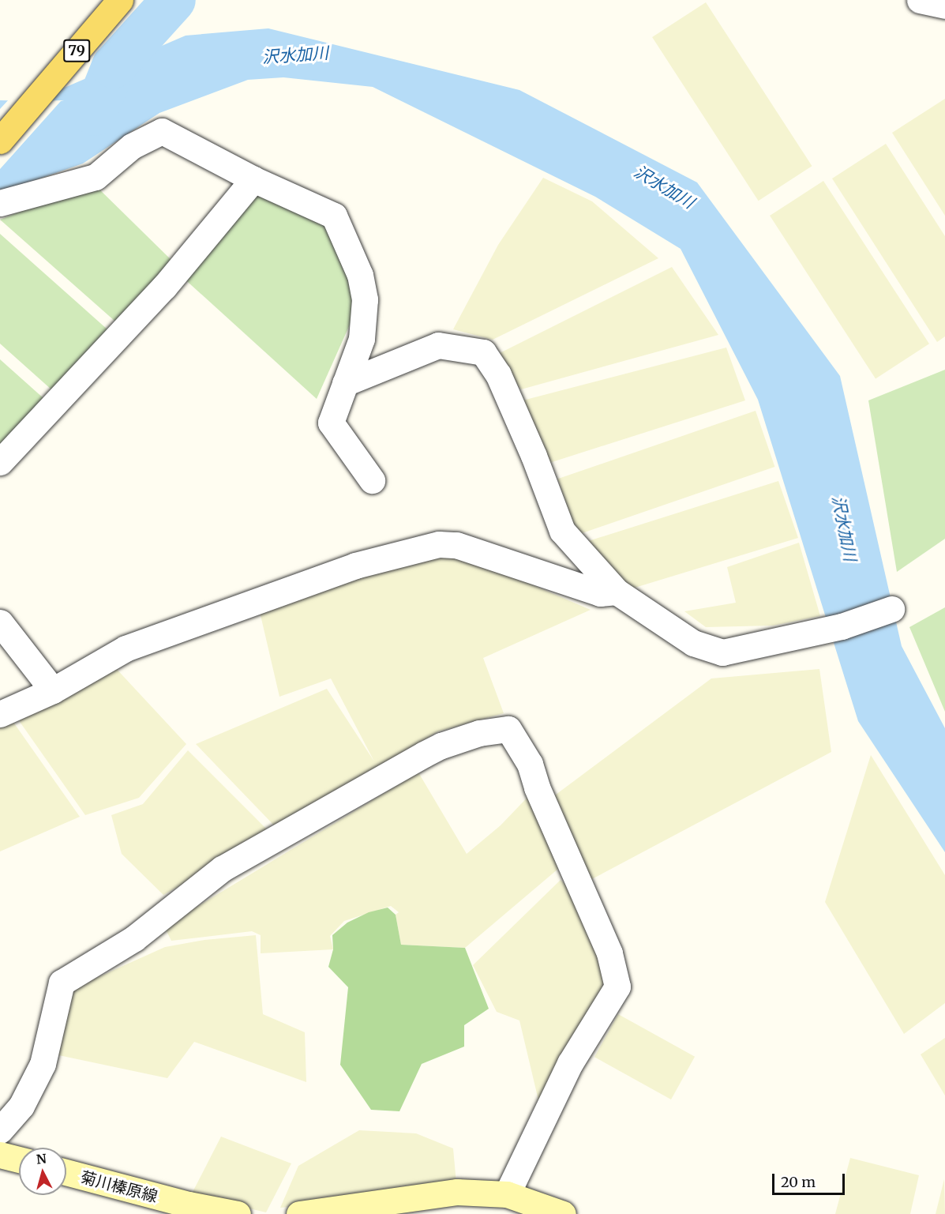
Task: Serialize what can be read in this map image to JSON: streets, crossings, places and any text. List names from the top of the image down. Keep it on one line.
{"streets":{"main road":["79","菊川榛原線"]},"water":["沢水加川"],"scale_bar":"20 m","north":"top"}
